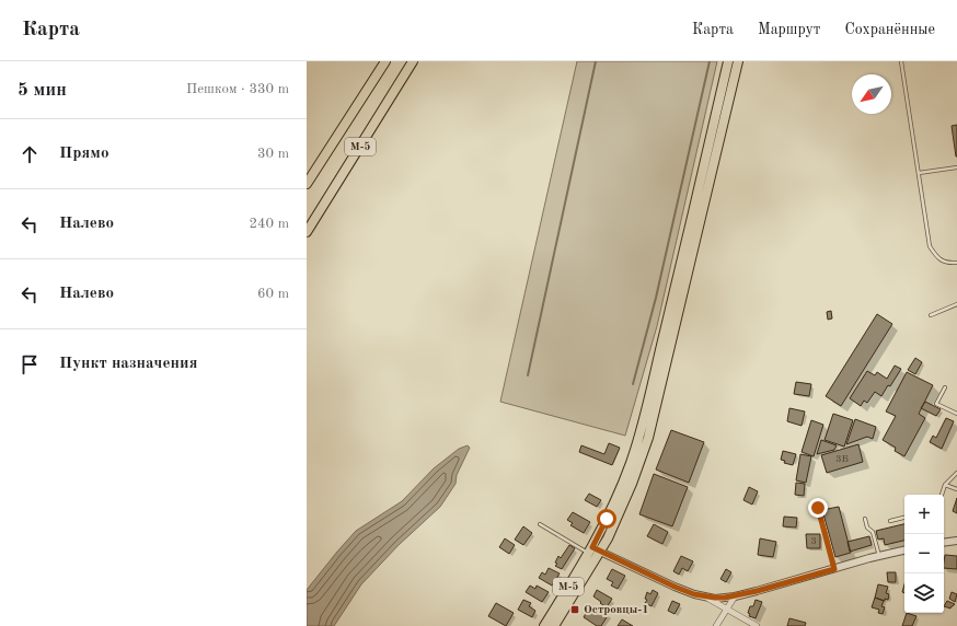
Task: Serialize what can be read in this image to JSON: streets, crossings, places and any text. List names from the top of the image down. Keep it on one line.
{"streets":{"main road":["М-5"]},"places":{"transit":["Островцы-1"]},"house_numbers":["3Б","3"],"north":"bottom left","page":{"header":"Карта","nav":["Карта","Маршрут","Сохранённые"],"heading":["5 мин","Пешком · 330 m"],"list":[["Прямо","30 m"],["Налево","240 m"],["Налево","60 m"],"Пункт назначения"],"map_buttons":["+","−"]}}
